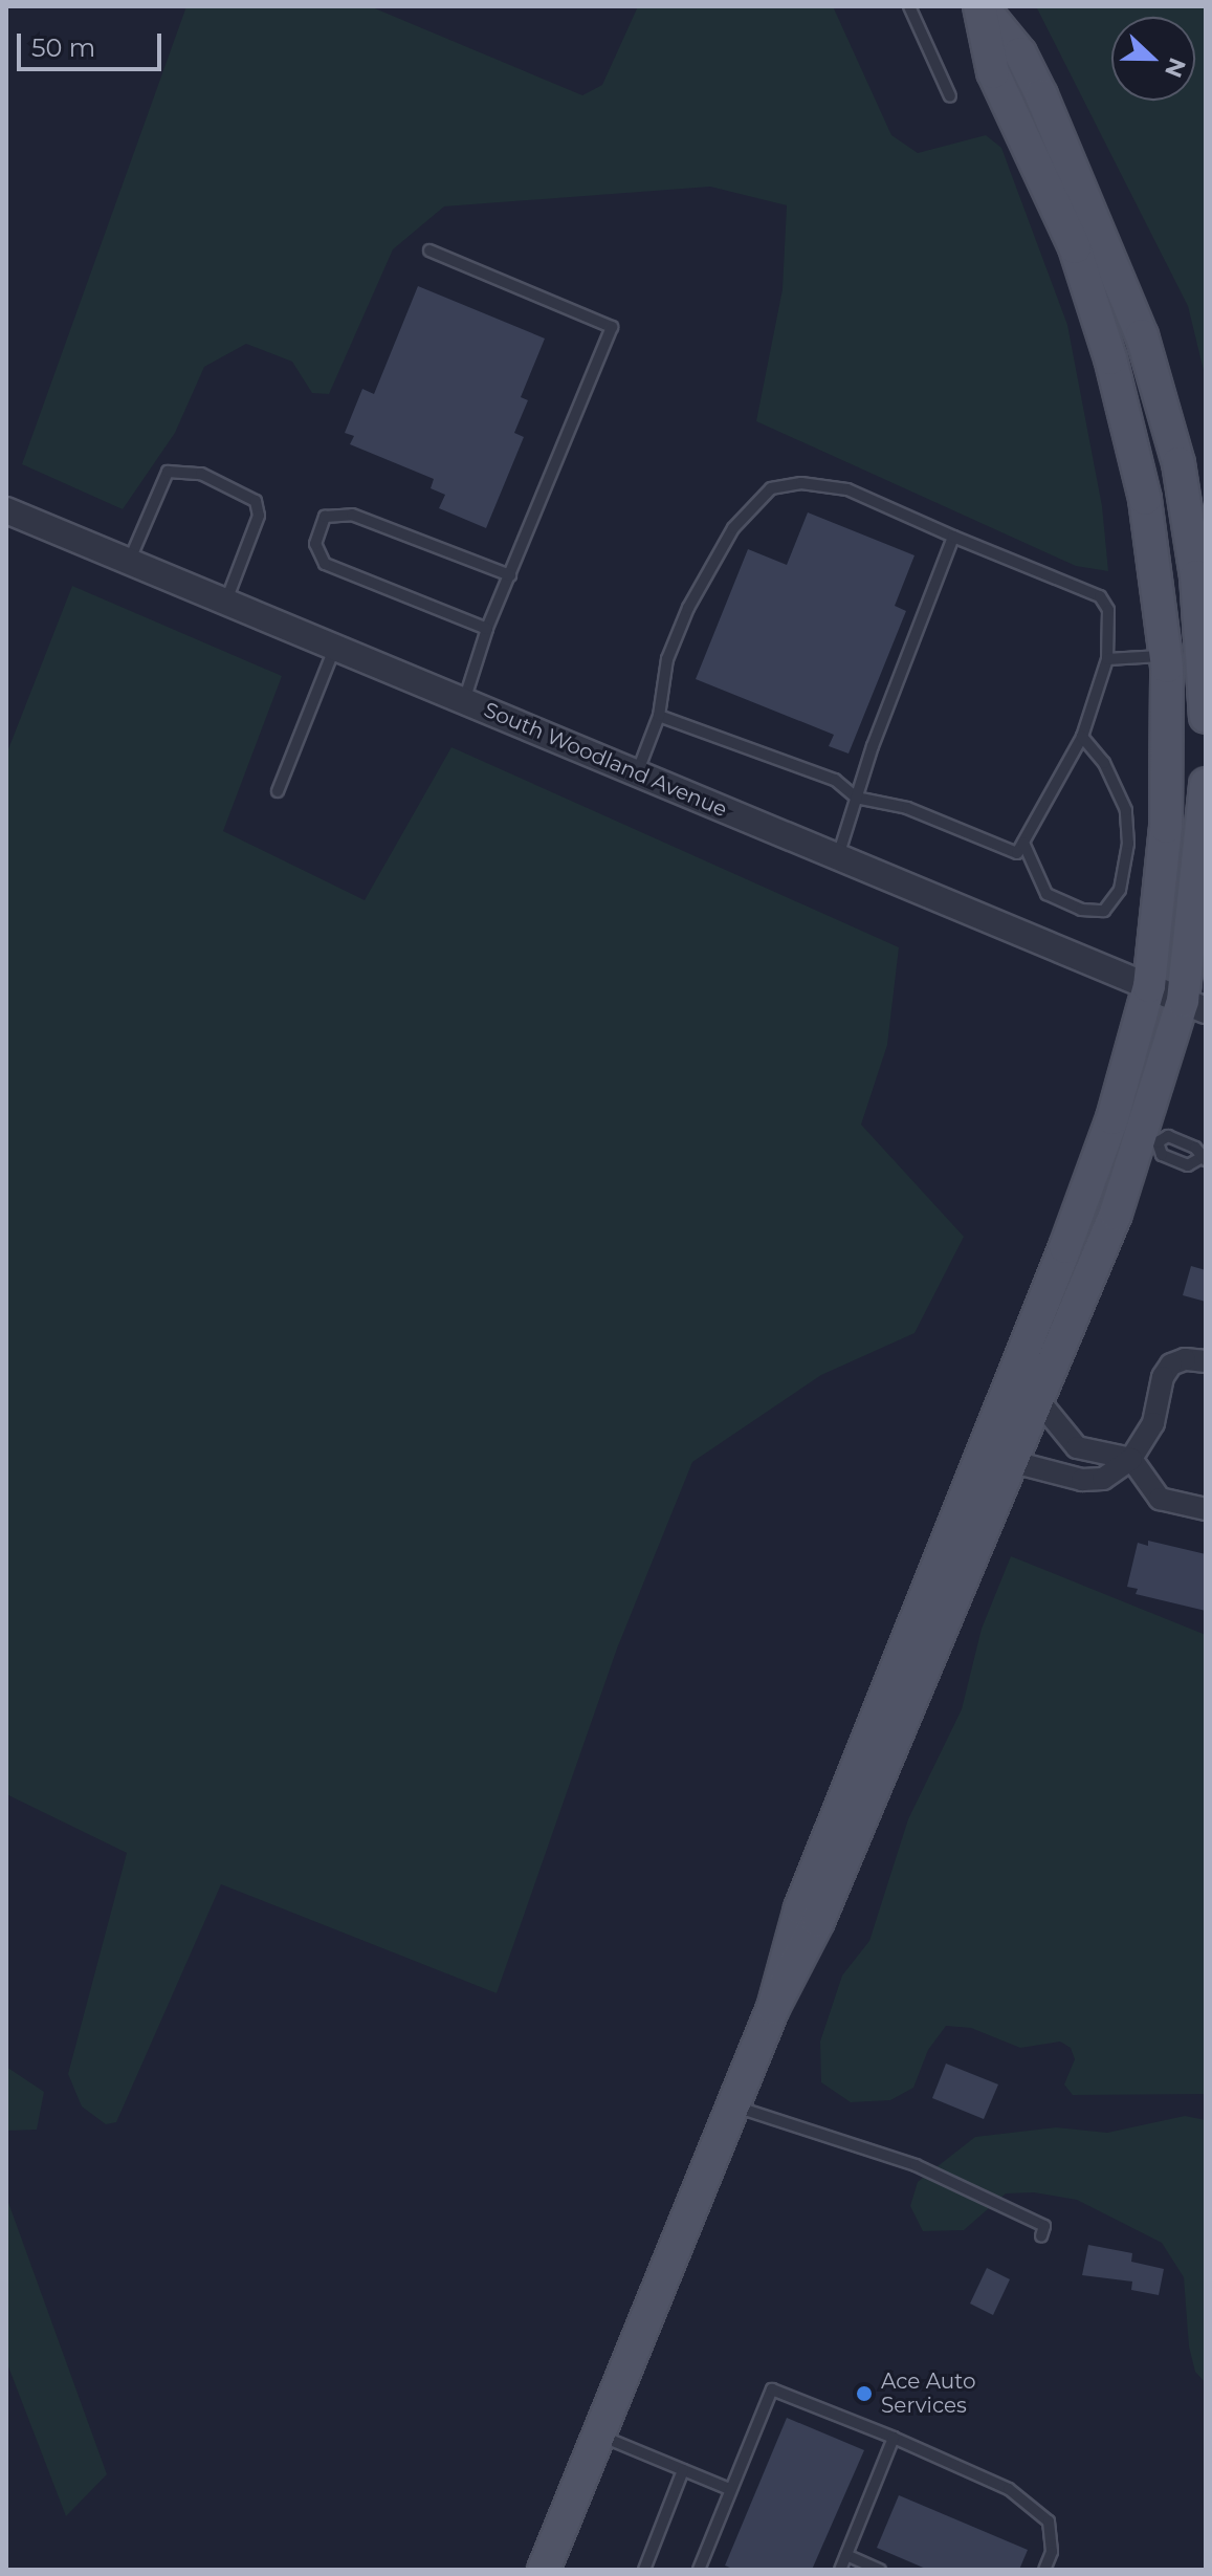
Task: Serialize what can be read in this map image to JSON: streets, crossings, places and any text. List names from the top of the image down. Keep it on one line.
{"streets":{"street":["South Woodland Avenue"]},"places":["Ace Auto Services"],"scale_bar":"50 m","north":"right"}
